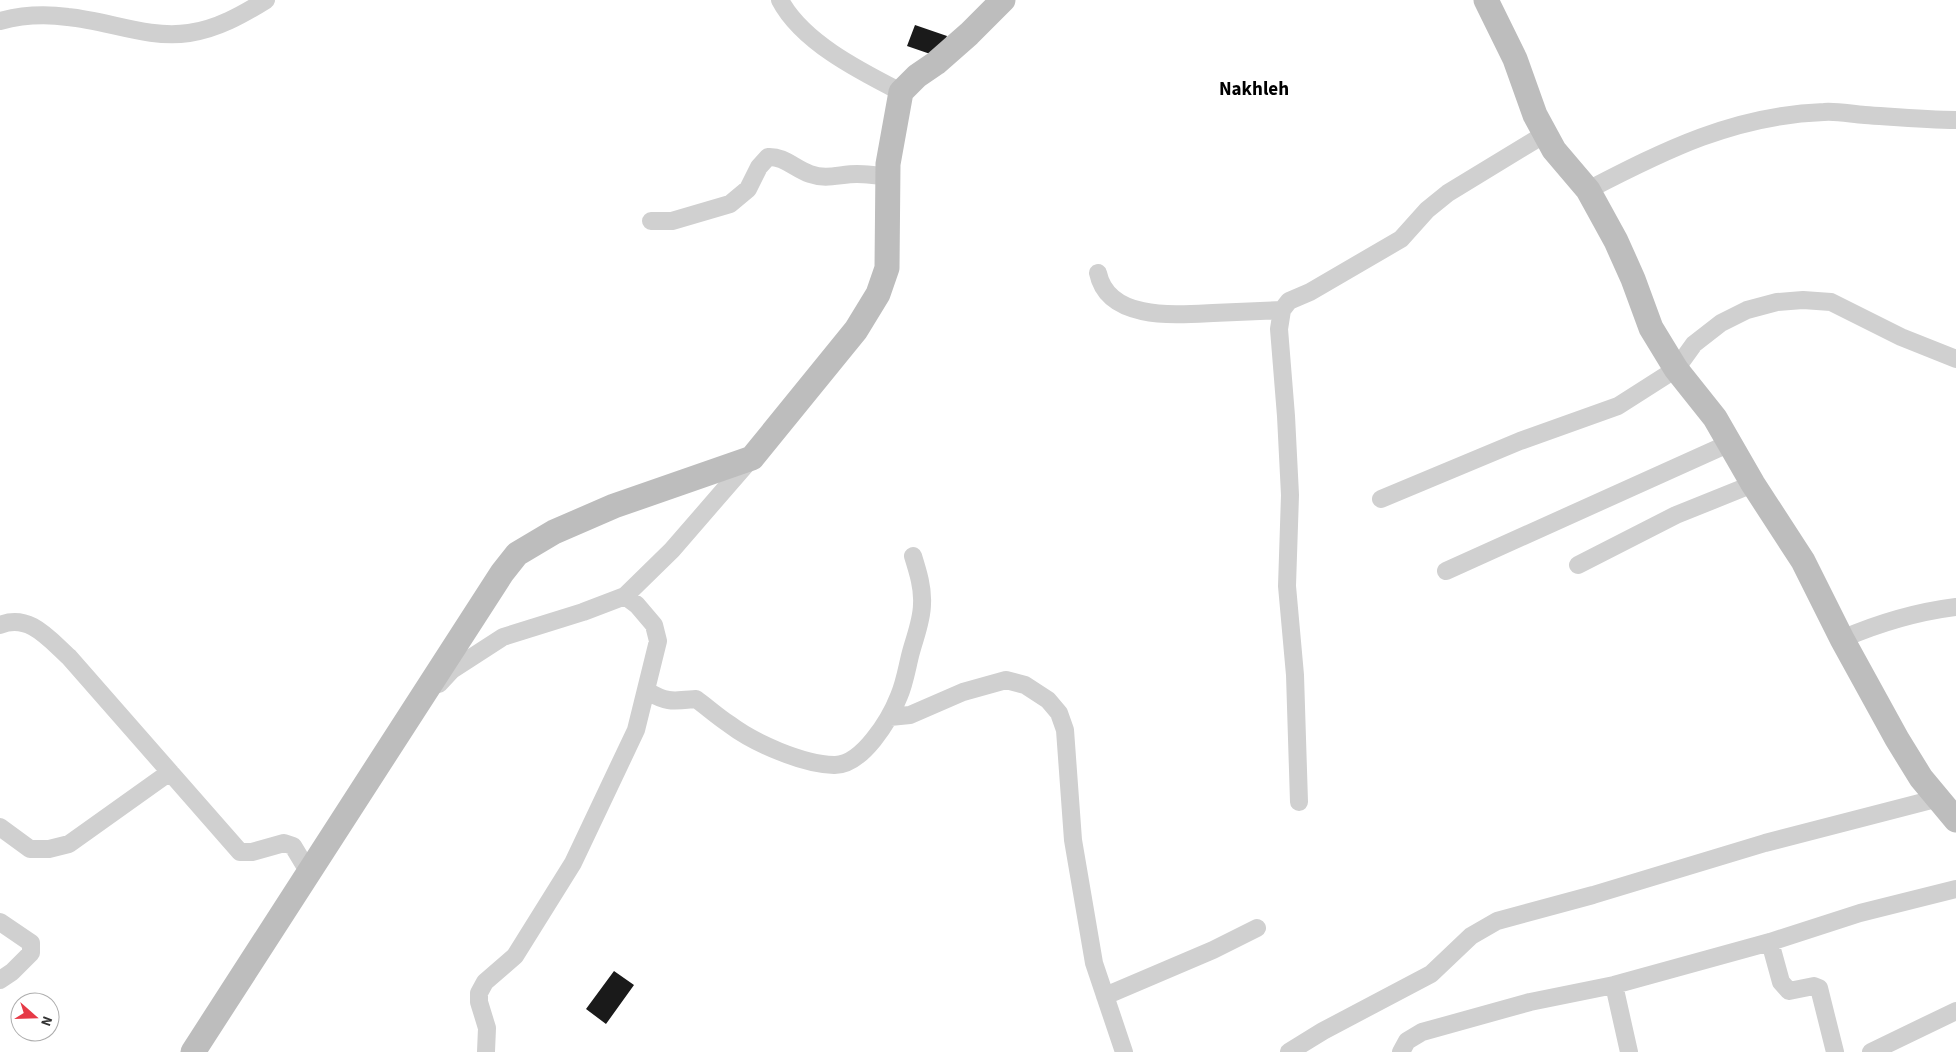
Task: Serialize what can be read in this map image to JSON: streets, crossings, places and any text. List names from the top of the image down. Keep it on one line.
{"districts":["Nakhleh"],"north":"right"}
